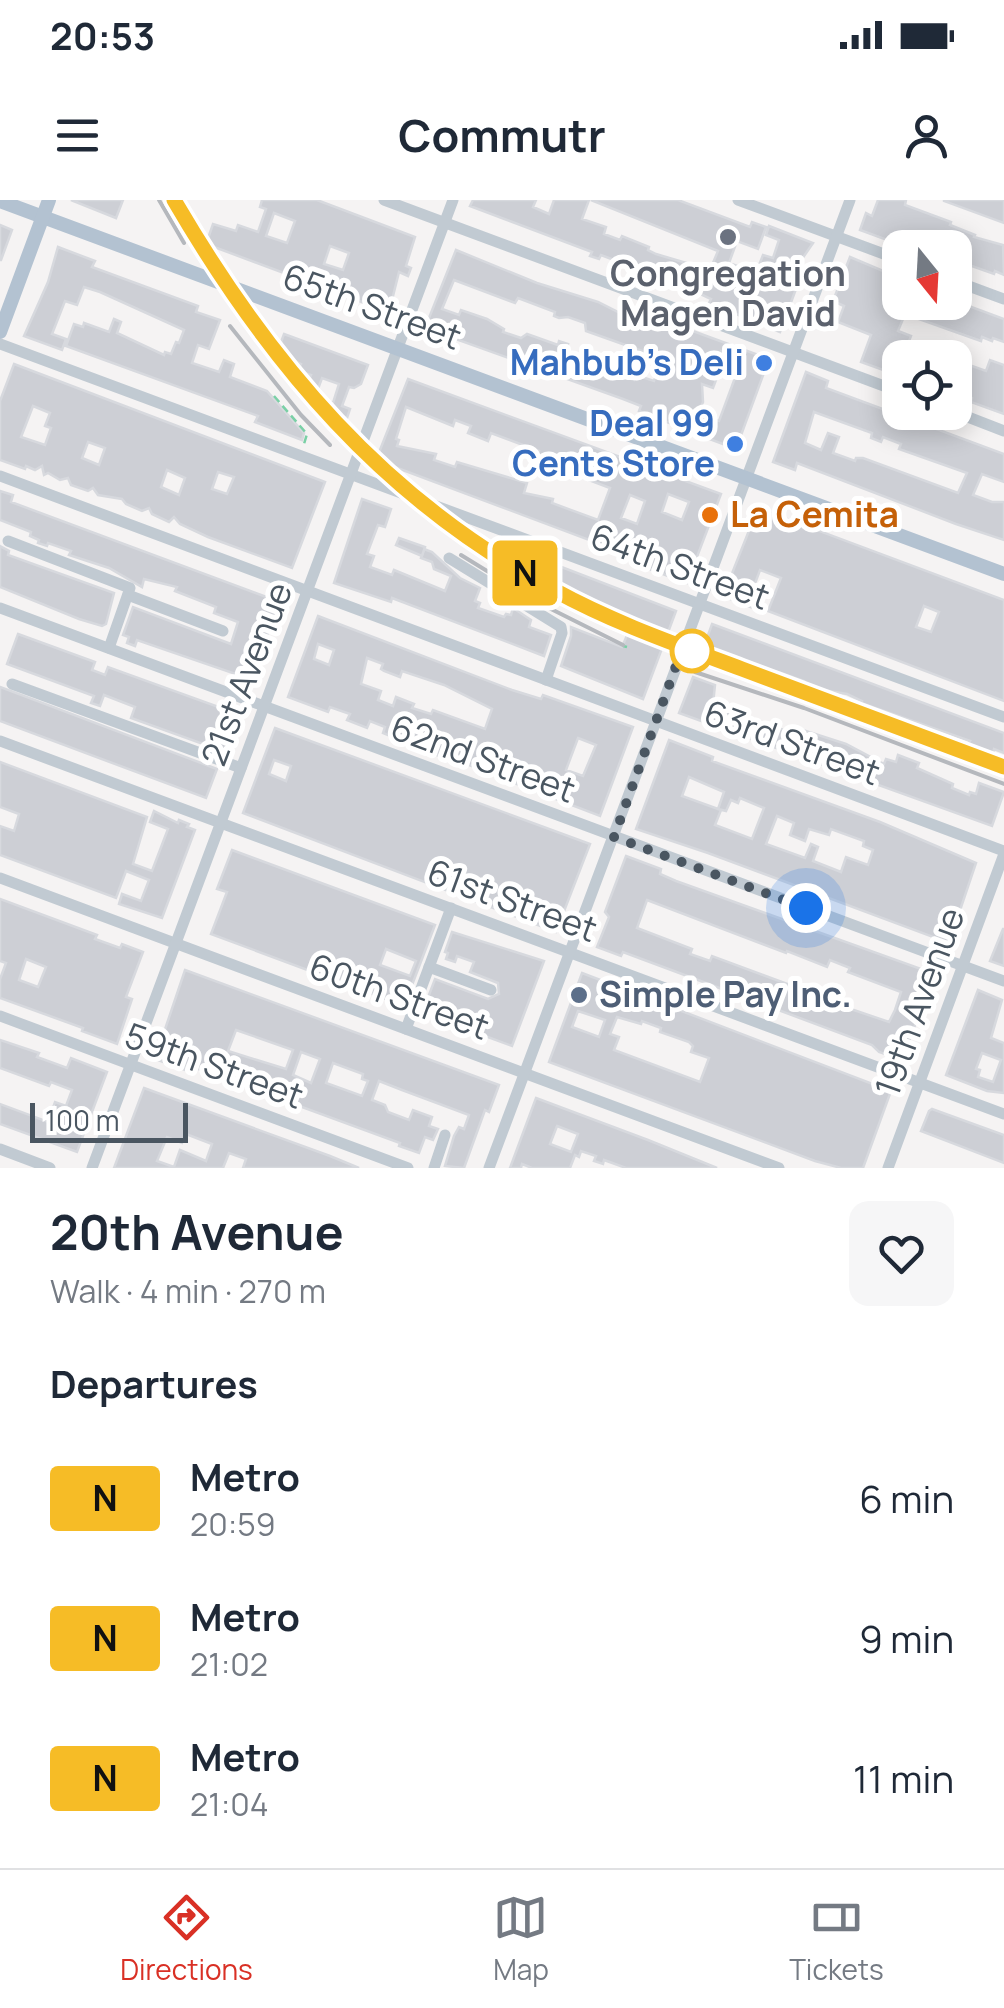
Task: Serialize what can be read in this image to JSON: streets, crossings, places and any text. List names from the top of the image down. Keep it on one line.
{"streets":{"main road":["65th Street"],"street":["64th Street","21st Avenue","63rd Street","62nd Street","61st Street","60th Street","19th Avenue","59th Street"]},"crossings":[["65th Street","21st Avenue"],["64th Street","21st Avenue"],["21st Avenue","63rd Street"],["21st Avenue","62nd Street"],["21st Avenue","61st Street"],["21st Avenue","60th Street"],["21st Avenue","59th Street"],["63rd Street","19th Avenue"],["62nd Street","19th Avenue"],["61st Street","19th Avenue"]],"places":["Congregation Magen David","Mahbub's Deli","Deal 99 Cents Store","La Cemita","Simple Pay Inc."],"lines":["metro line N"],"scale_bar":"100 m","north":"bottom","page":{"status":"20:53","header":"Commutr","on_map":"N","scale":"100 m","heading":[["20th Avenue","Walk · 4 min · 270 m"],"Departures"],"list":[{"mark":"N","name":"Metro","note":"20:59","value":"6 min"},{"mark":"N","name":"Metro","note":"21:02","value":"9 min"},{"mark":"N","name":"Metro","note":"21:04","value":"11 min"}],"tabs":["Directions","Map","Tickets"]}}
